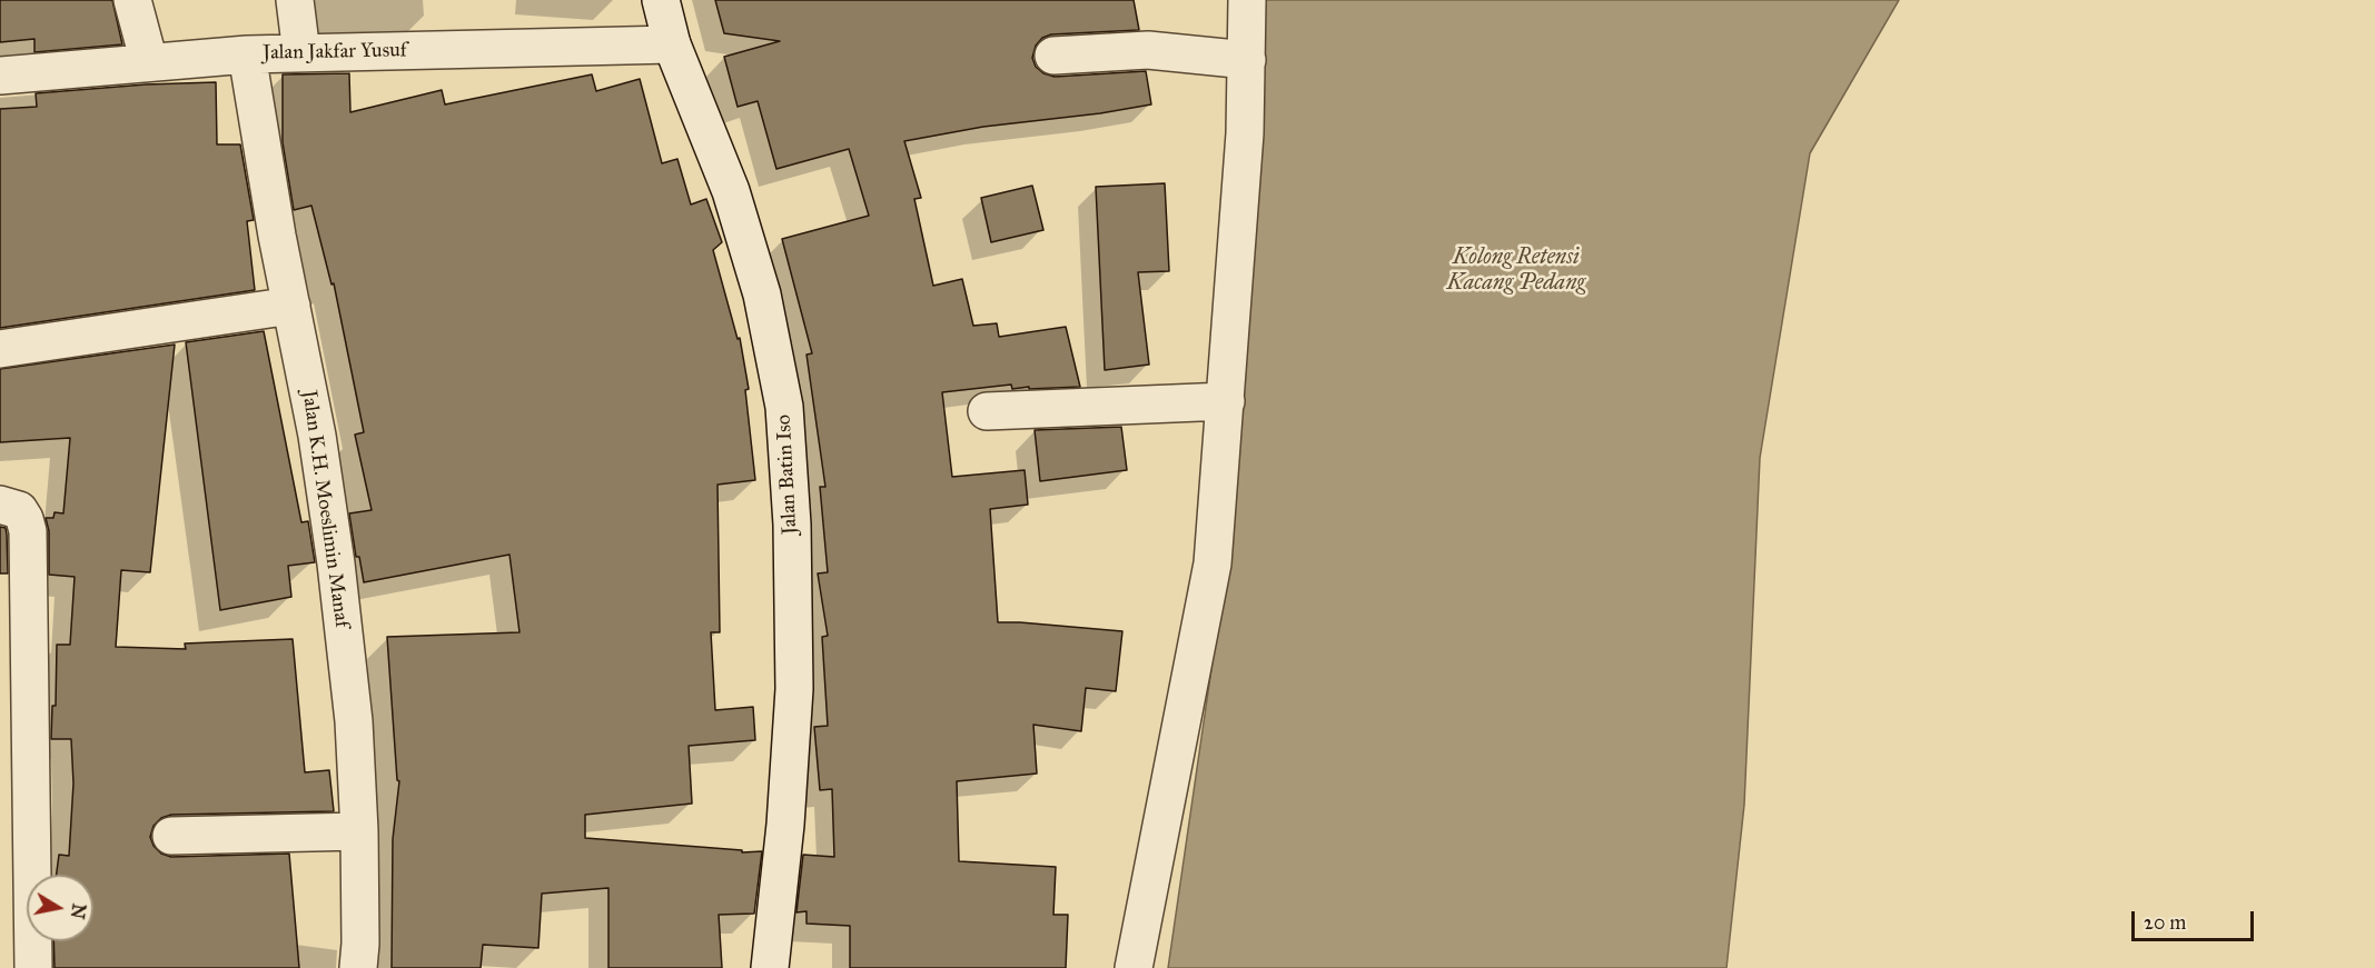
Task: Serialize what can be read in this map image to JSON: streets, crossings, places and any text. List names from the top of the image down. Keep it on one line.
{"streets":{"street":["Jalan Jakfar Yusuf","Jalan Batin Iso","Jalan K.H. Moeslimin Manaf"]},"crossings":[["Jalan Jakfar Yusuf","Jalan Batin Iso"],["Jalan Jakfar Yusuf","Jalan K.H. Moeslimin Manaf"]],"water":["Kolong Retensi Kacang Pedang"],"scale_bar":"20 m","north":"right"}
